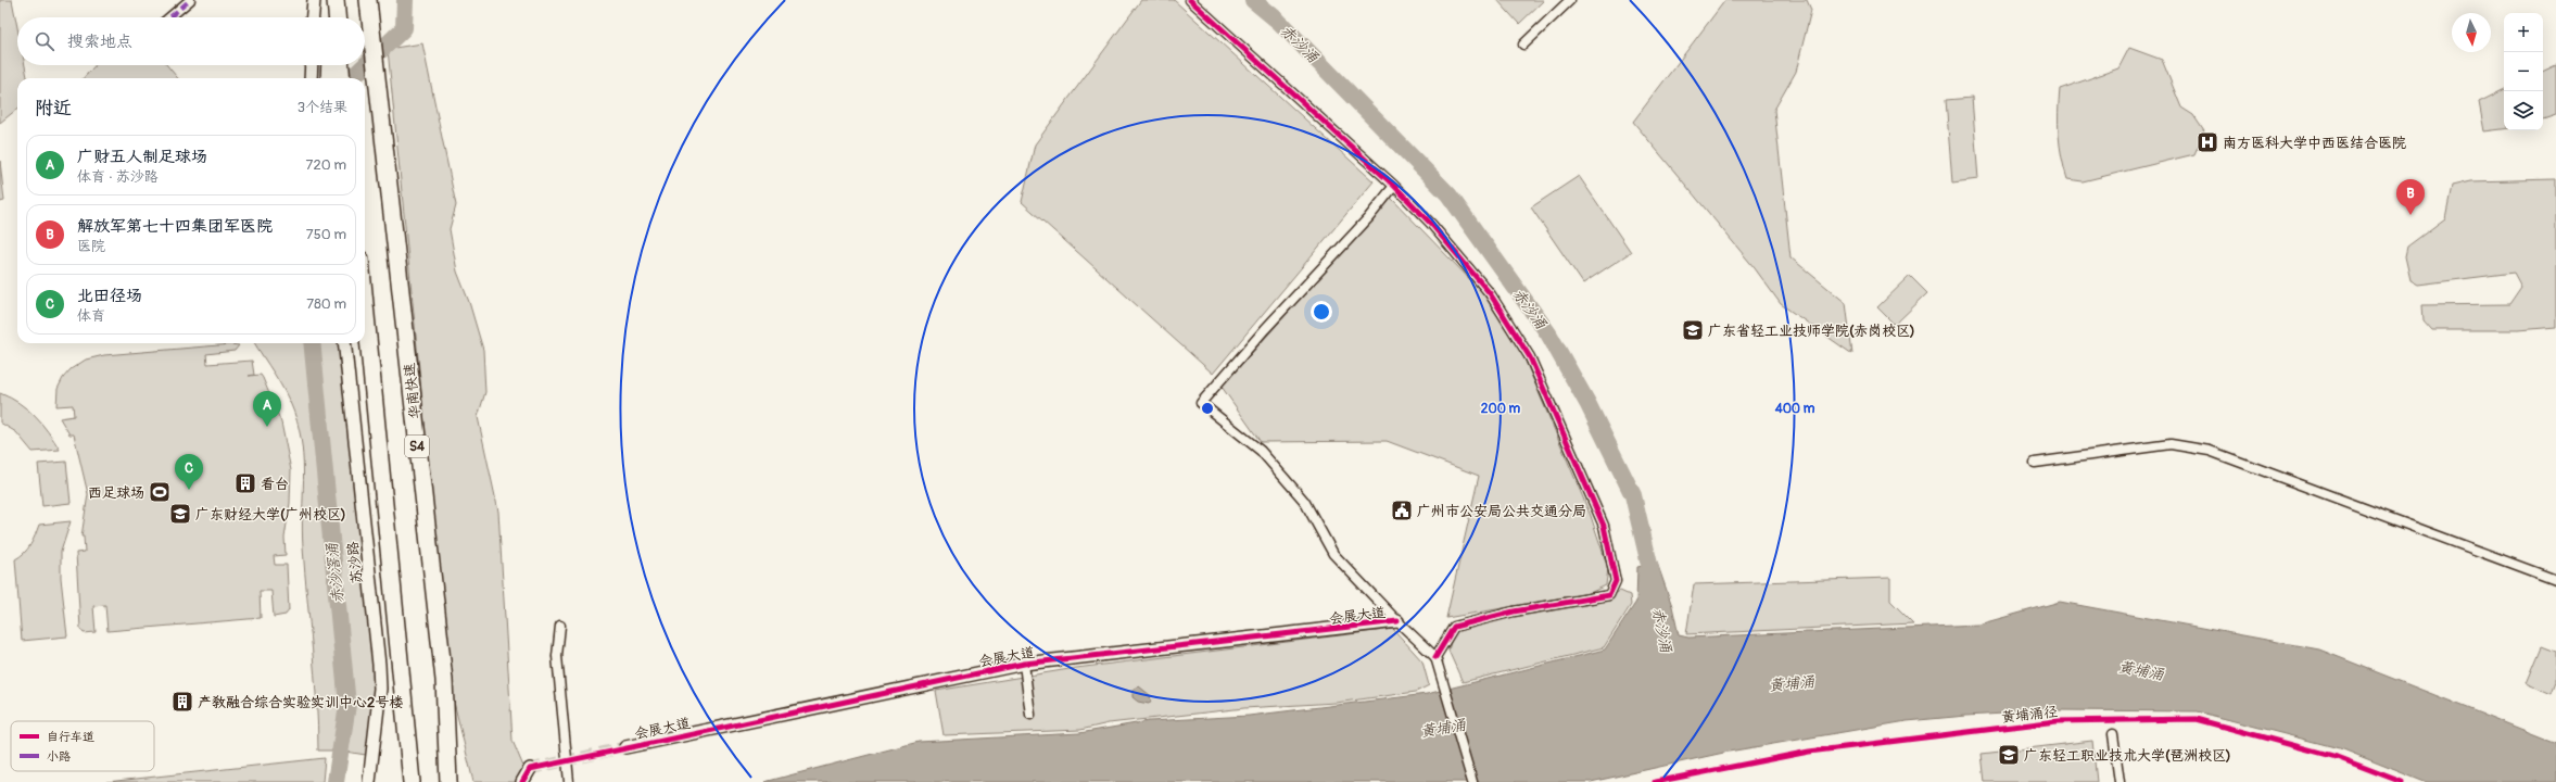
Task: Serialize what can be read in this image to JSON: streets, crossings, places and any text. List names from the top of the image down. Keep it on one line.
{"streets":{"highway":["华南快速","S4"],"street":["苏沙路","会展大道"],"cycle path":["黄埔涌径"]},"water":["赤沙涌","赤沙滘涌","黄埔涌"],"places":{"hospital":["南方医科大学中西医结合医院"],"school or university":["广东省轻工业技师学院(赤岗校区)","广东财经大学(广州校区)","广东轻工职业技术大学(琶洲校区)"],"building":["看台","产教融合综合实验实训中心2号楼"],"sports":["西足球场"],"public building":["广州市公安局公共交通分局"]},"legend":["自行车道","小路"],"north":"bottom","page":{"map_buttons":["+","−"],"search":"搜索地点","heading":["附近","3个结果"],"list":[{"mark":"A","name":"广财五人制足球场","note":"体育 · 苏沙路","value":"720 m"},{"mark":"B","name":"解放军第七十四集团军医院","note":"医院","value":"750 m"},{"mark":"C","name":"北田径场","note":"体育","value":"780 m"}],"pins":["B","A","C"]},"rings":["200 m","400 m"]}
